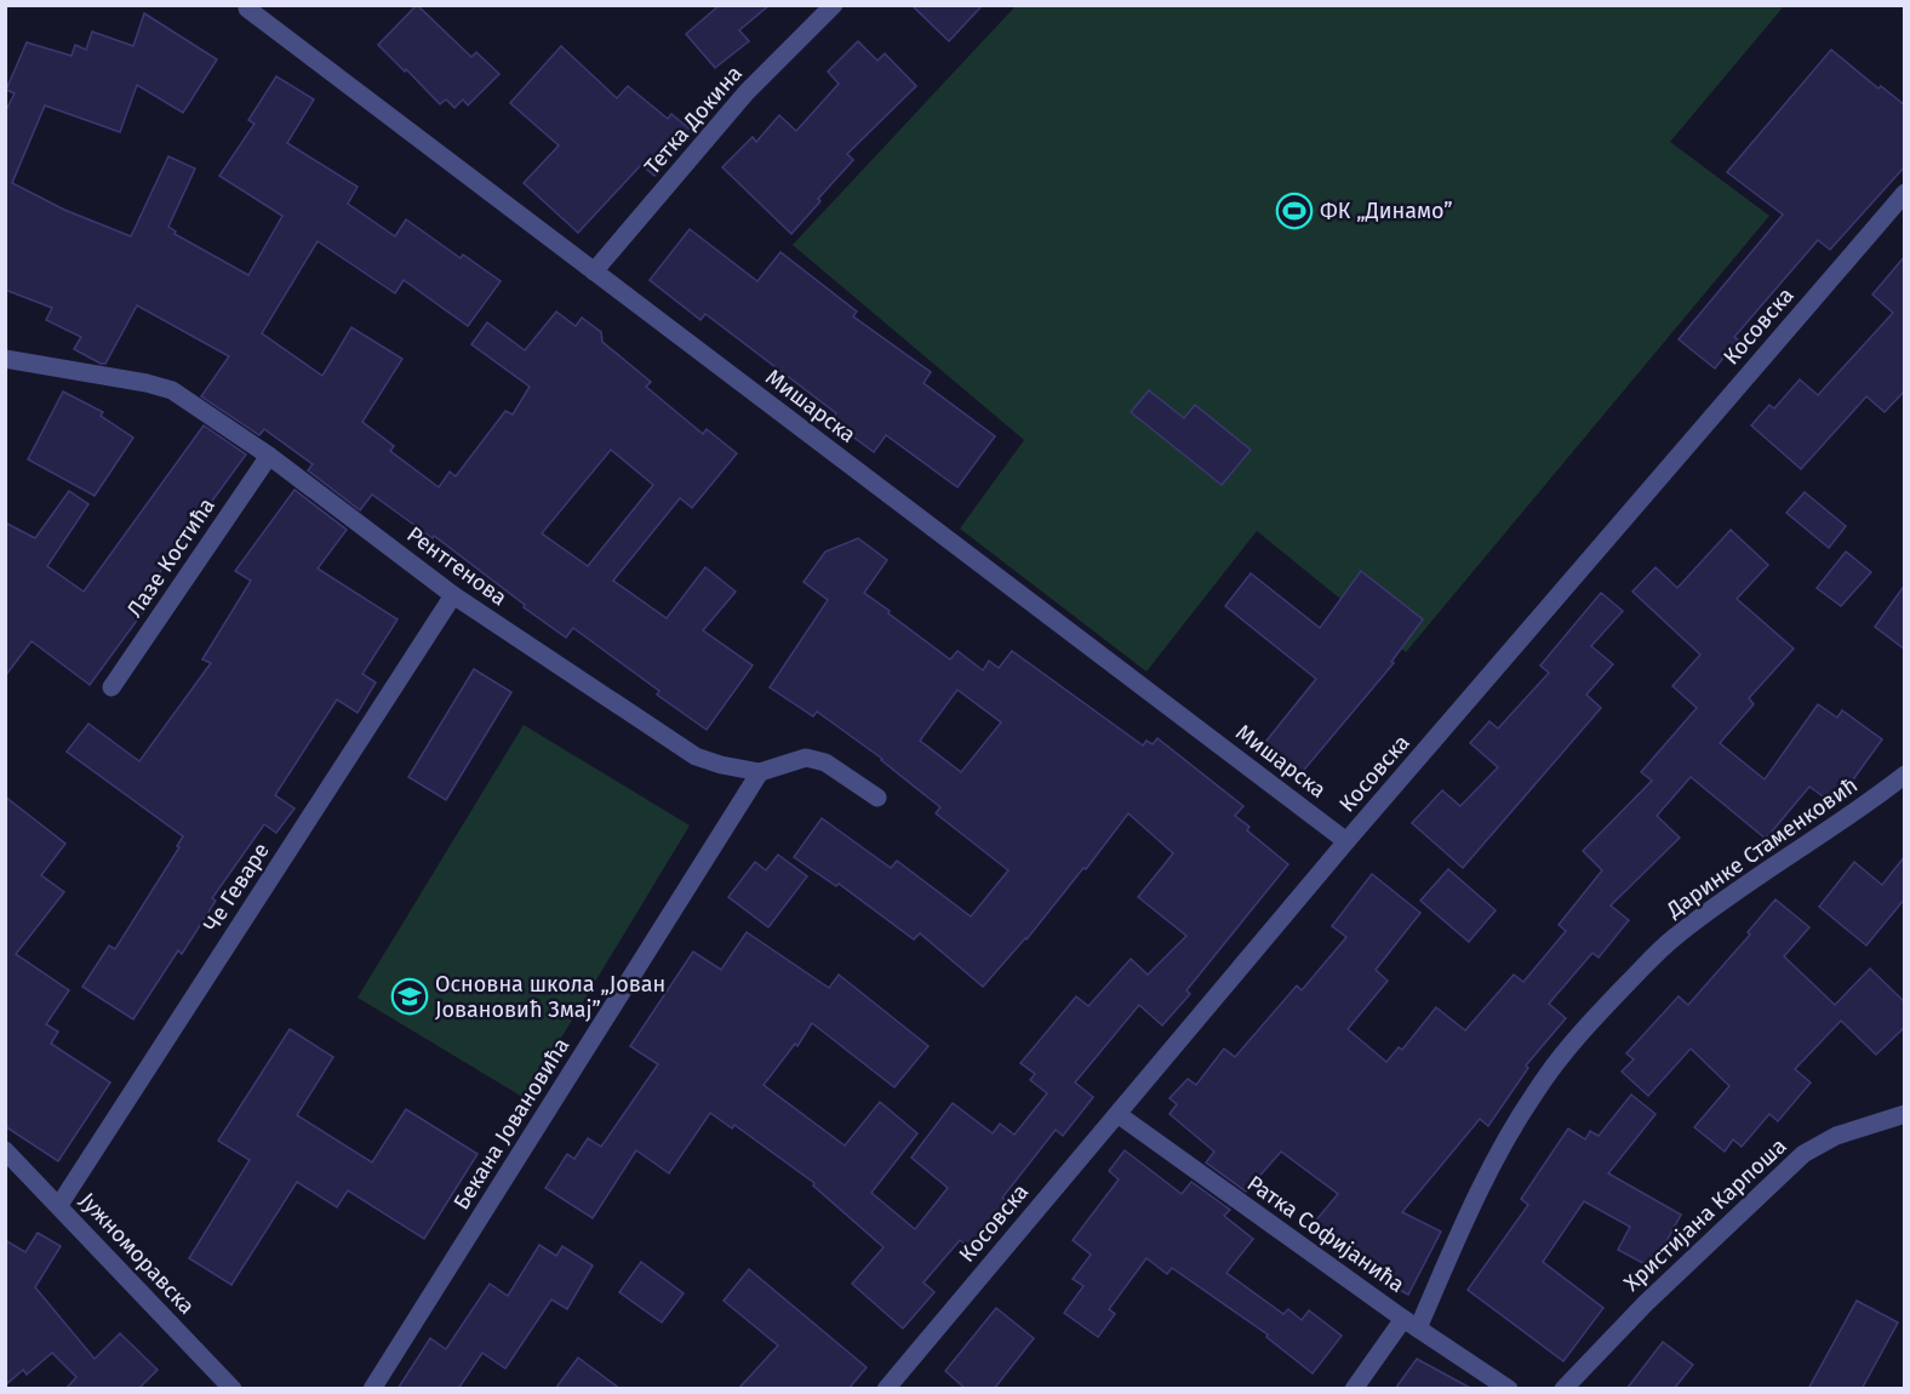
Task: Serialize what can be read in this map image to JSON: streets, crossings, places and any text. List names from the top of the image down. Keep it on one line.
{"streets":{"street":["Тетка Докина","Косовска","Мишарска","Лазе Костића","Рентгенова","Даринке Стаменковић","Че Геваре","Бекана Јовановића","Христијана Карпоша","Ратка Софијанића","Јужноморавска"]},"crossings":[["Тетка Докина","Мишарска"],["Косовска","Мишарска"],["Косовска","Ратка Софијанића"],["Лазе Костића","Рентгенова"],["Рентгенова","Че Геваре"],["Рентгенова","Бекана Јовановића"],["Даринке Стаменковић","Ратка Софијанића"],["Че Геваре","Јужноморавска"]],"places":{"sports":["ФК „Динамо”"],"school or university":["Основна школа „Јован Јовановић Змај”"]}}
